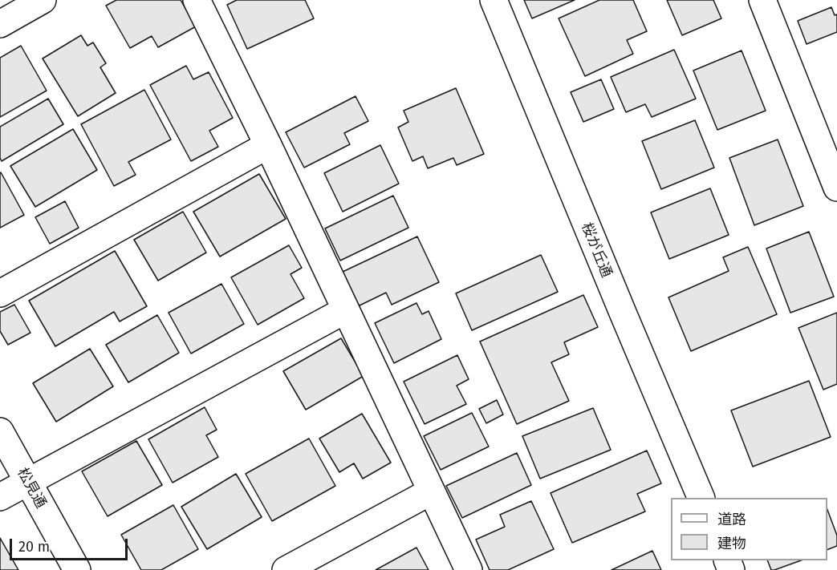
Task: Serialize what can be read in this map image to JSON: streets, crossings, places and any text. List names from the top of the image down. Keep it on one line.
{"streets":{"street":["桜が丘通","松見通"]},"legend":["道路","建物"],"scale_bar":"20 m"}
